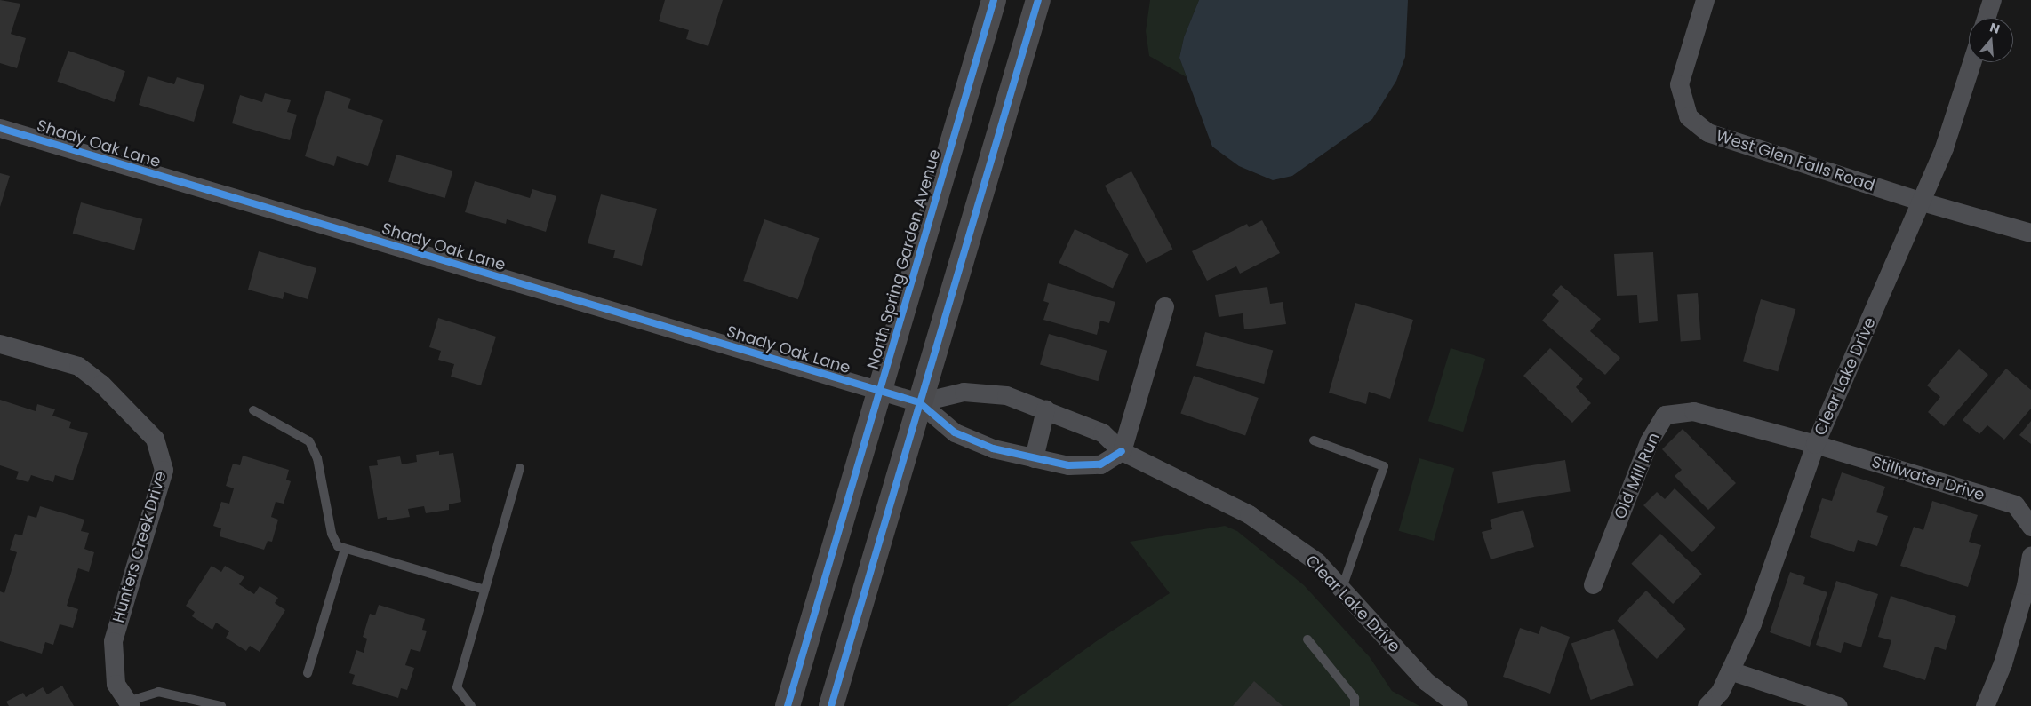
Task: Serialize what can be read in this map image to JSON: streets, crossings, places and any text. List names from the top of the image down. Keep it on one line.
{"streets":{"highway":["North Spring Garden Avenue"],"street":["Shady Oak Lane","West Glen Falls Road","Clear Lake Drive","Old Mill Run","Stillwater Drive","Hunters Creek Drive"]},"crossings":[["Shady Oak Lane","North Spring Garden Avenue"],["Shady Oak Lane","Clear Lake Drive"],["West Glen Falls Road","Clear Lake Drive"],["North Spring Garden Avenue","Clear Lake Drive"],["Clear Lake Drive","Old Mill Run"],["Clear Lake Drive","Stillwater Drive"],["Old Mill Run","Stillwater Drive"]],"north":"top"}
